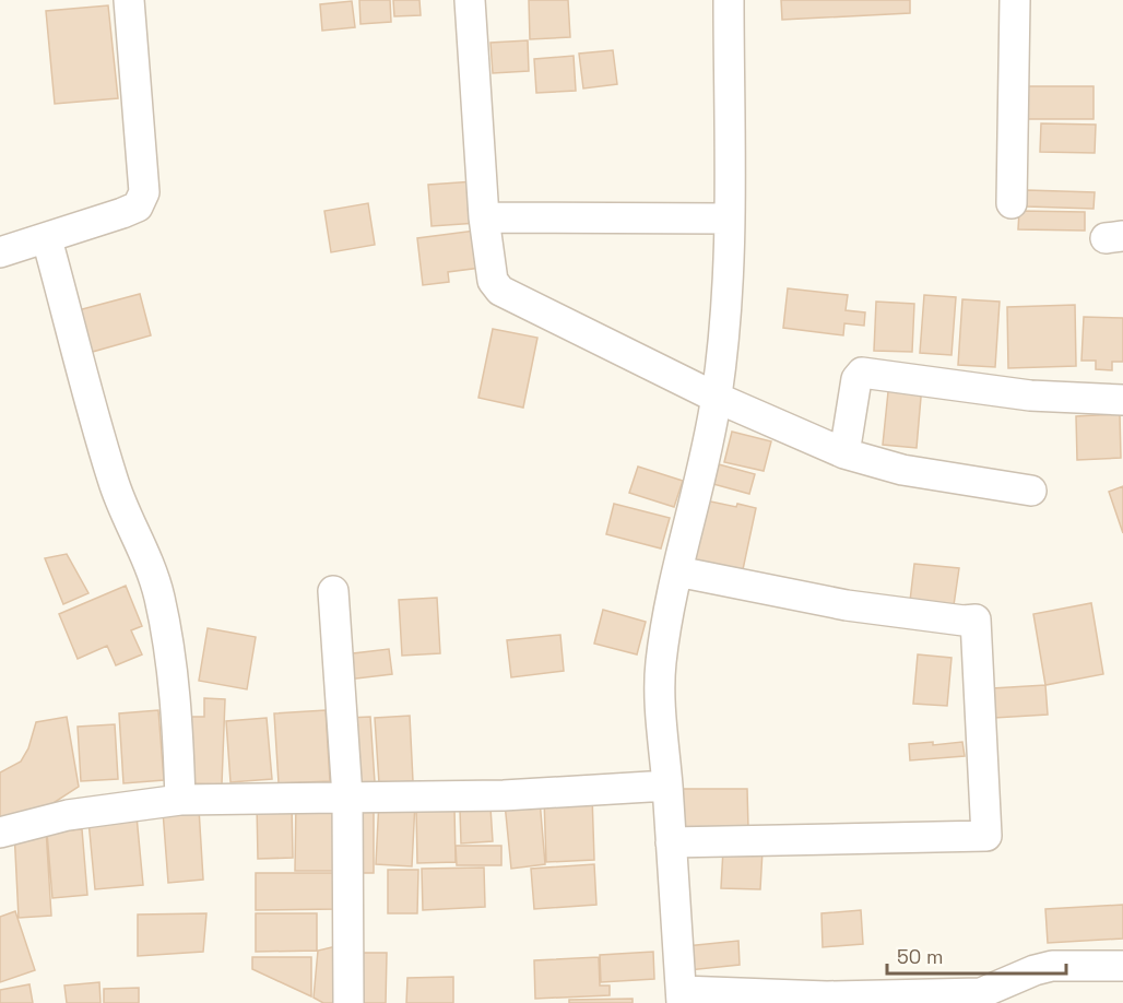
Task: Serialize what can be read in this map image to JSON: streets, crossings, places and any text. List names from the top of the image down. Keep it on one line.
{"scale_bar":"50 m"}
